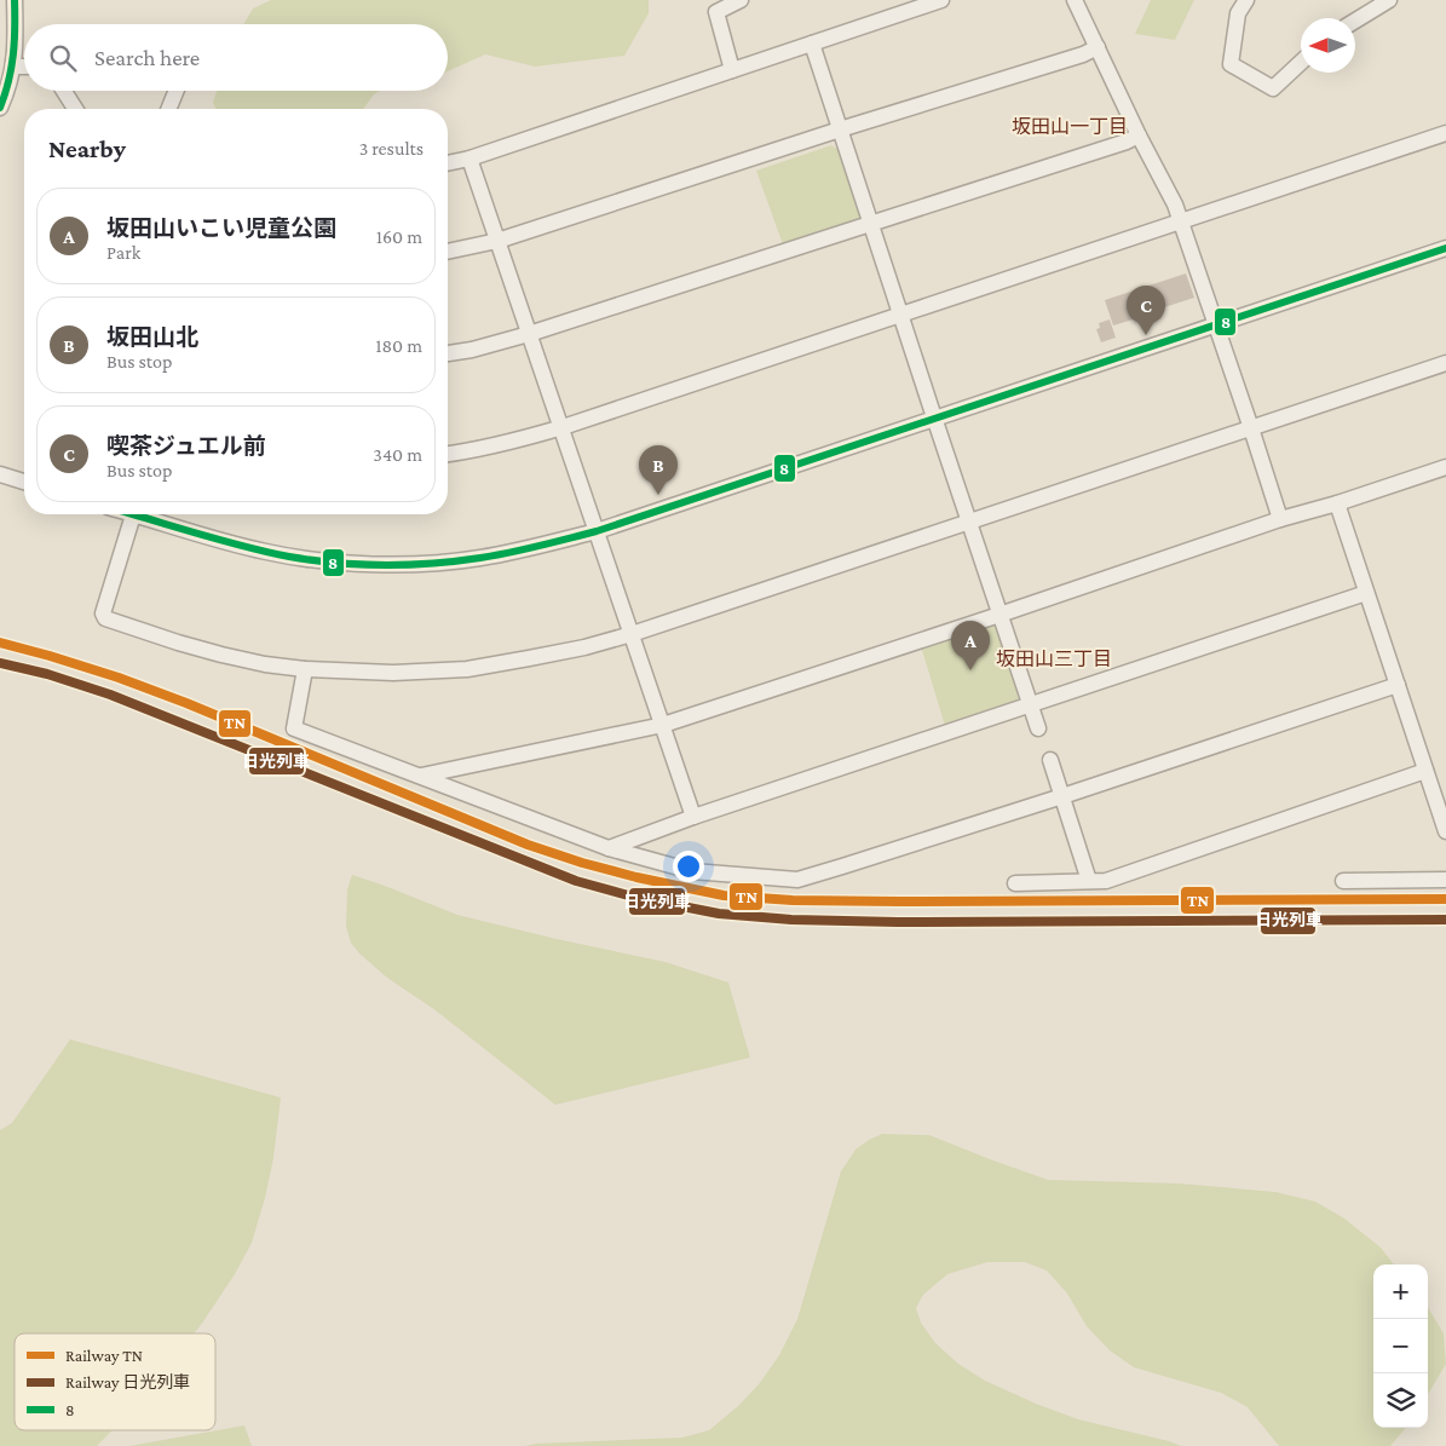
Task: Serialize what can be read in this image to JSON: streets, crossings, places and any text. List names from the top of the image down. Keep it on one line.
{"districts":["坂田山一丁目","坂田山三丁目"],"lines":["transit line 8","rail line TN","rail line 日光列車"],"legend":["Railway TN","Railway 日光列車","8"],"north":"left","page":{"search":"Search here","heading":["Nearby","3 results"],"list":[{"mark":"A","name":"坂田山いこい児童公園","note":"Park","value":"160 m"},{"mark":"B","name":"坂田山北","note":"Bus stop","value":"180 m"},{"mark":"C","name":"喫茶ジュエル前","note":"Bus stop","value":"340 m"}],"pins":["C","B","A"],"map_buttons":["+","−"]}}
